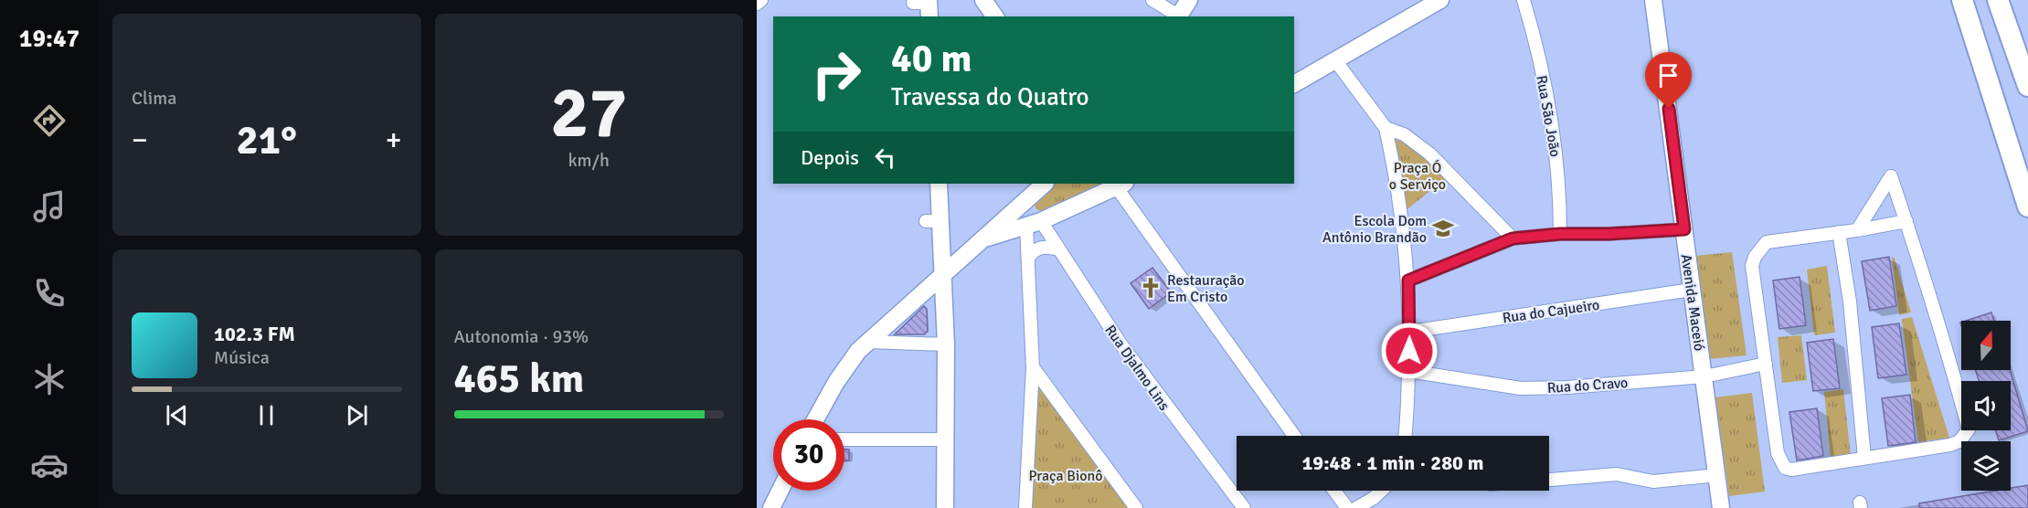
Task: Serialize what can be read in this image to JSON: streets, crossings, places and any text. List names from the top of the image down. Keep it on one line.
{"streets":{"street":["Rua São João","Avenida Maceió","Rua do Cajueiro","Rua Djalmo Lins","Rua do Cravo"]},"crossings":[["Avenida Maceió","Rua do Cajueiro"],["Avenida Maceió","Rua do Cravo"]],"parks":["Praça Ó o Serviço","Praça Bionô"],"places":{"school or university":["Escola Dom Antônio Brandão"],"church":["Restauração Em Cristo"]},"north":"top","page":{"tabs":"19:47","tile":["Clima",["27","km/h"],["Autonomia · 93%","465 km"]],"turn":["40 m","Travessa do Quatro"],"heat":["−","21°","+"],"then":"Depois","song":["102.3 FM","Música"],"limit":"30","trip":"19:48 · 1 min · 280 m"}}
